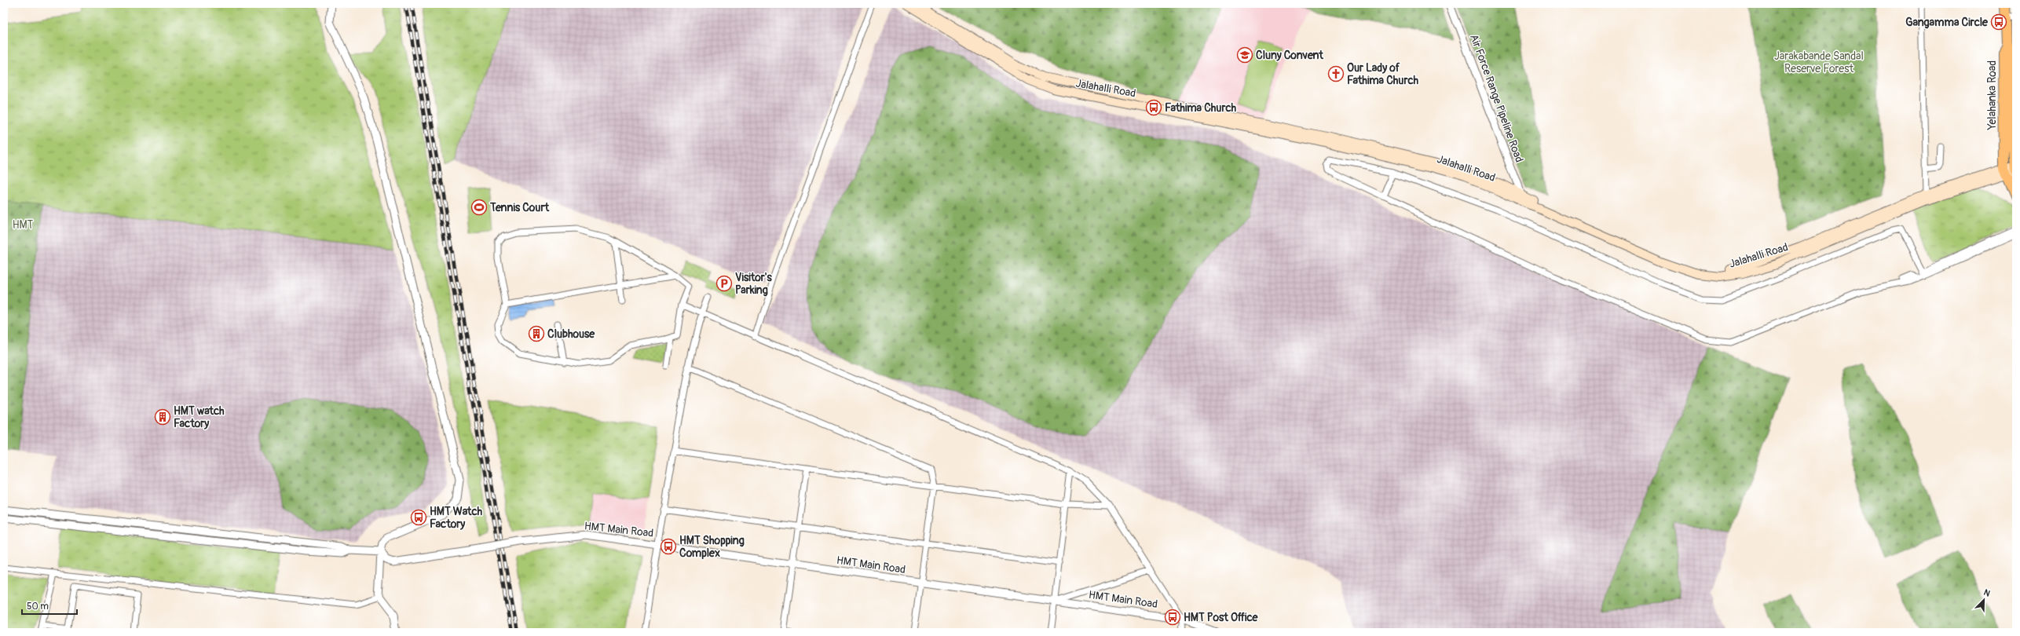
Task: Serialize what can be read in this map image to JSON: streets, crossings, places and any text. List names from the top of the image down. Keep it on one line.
{"streets":{"main road":["Jalahalli Road","Yelahanka Road"],"street":["Air Force Range Pipeline Road","HMT Main Road"]},"crossings":[["Jalahalli Road","Yelahanka Road"],["Jalahalli Road","Air Force Range Pipeline Road"]],"parks":["Jarakabande Sandal Reserve Forest","HMT"],"places":{"bus stop":["Gangamma Circle","Fathima Church","HMT Watch Factory","HMT Shopping Complex","HMT Post Office"],"school or university":["Cluny Convent"],"church":["Our Lady of Fathima Church"],"sports":["Tennis Court"],"parking":["Visitor's Parking"],"building":["Clubhouse","HMT watch Factory"]},"scale_bar":"50 m","north":"top right"}
